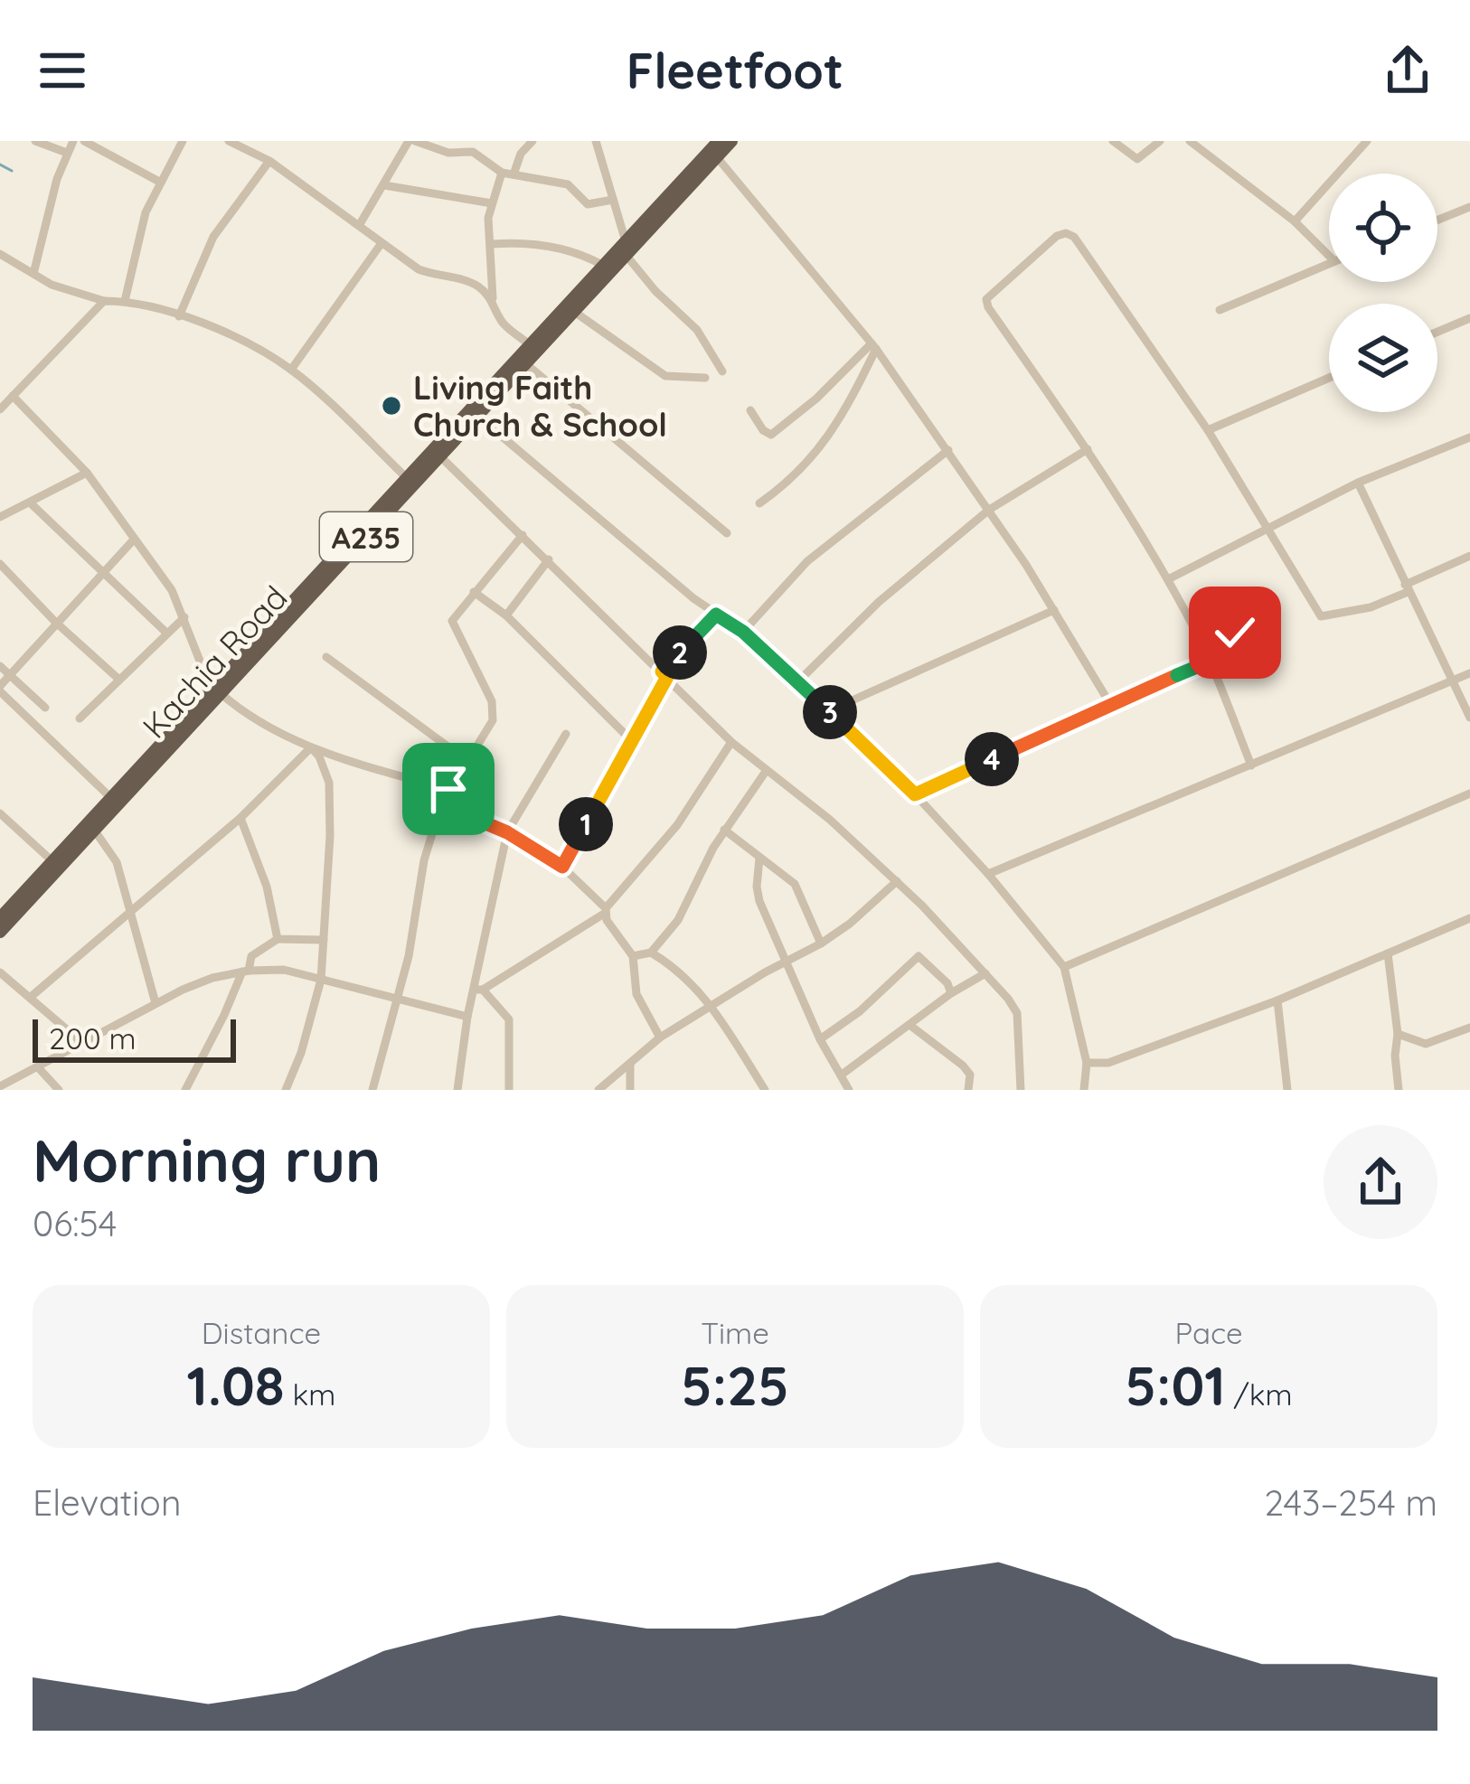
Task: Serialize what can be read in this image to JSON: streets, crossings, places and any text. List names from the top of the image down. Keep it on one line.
{"streets":{"highway":["A235","Kachia Road"]},"places":["Living Faith Church & School"],"scale_bar":"200 m","page":{"header":"Fleetfoot","pins":["2","3","4","1"],"scale":"200 m","heading":["Morning run","06:54"],"stats":[["Distance","1.08 km"],["Time","5:25"],["Pace","5:01 /km"]],"chart":["Elevation","243–254 m"]}}
